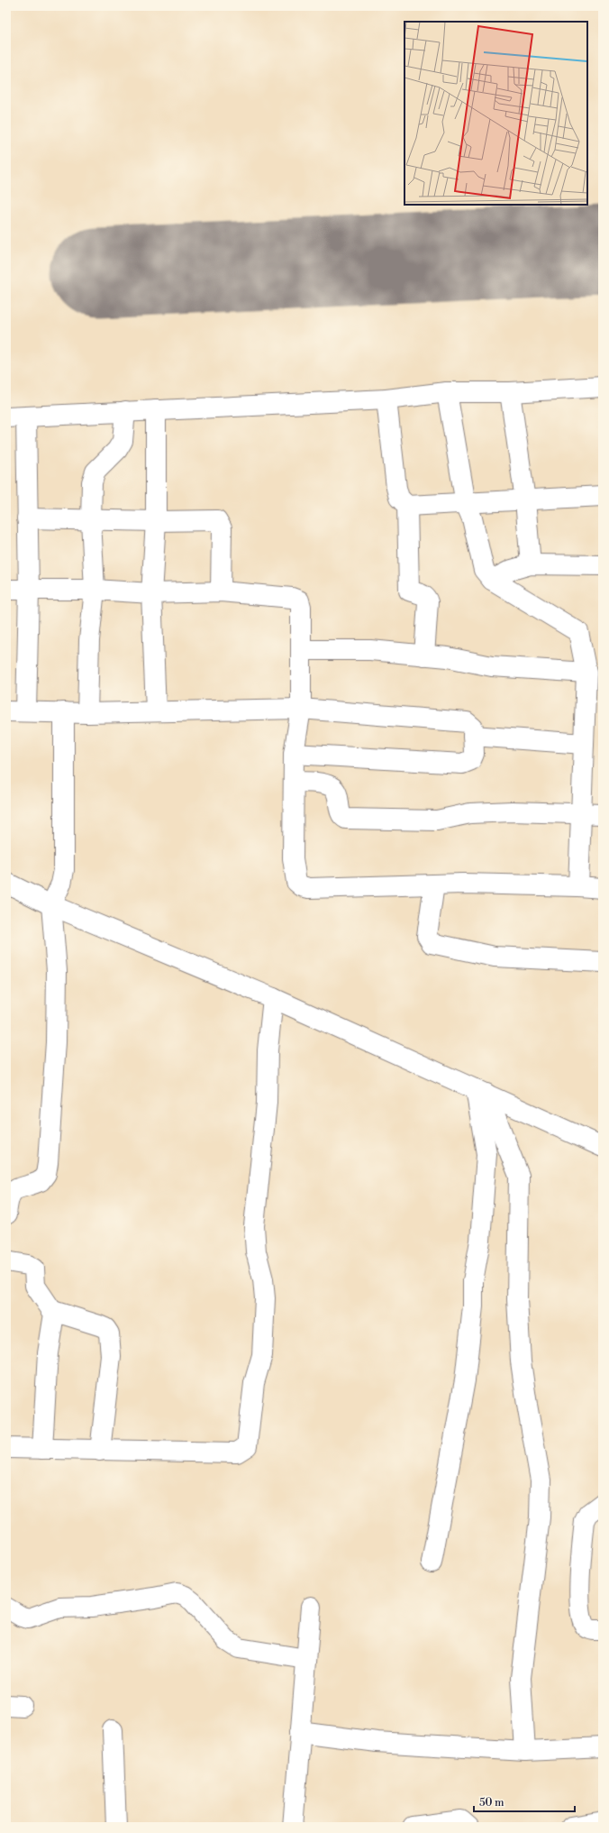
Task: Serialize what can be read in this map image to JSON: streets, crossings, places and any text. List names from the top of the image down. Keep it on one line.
{"scale_bar":"50 m"}
